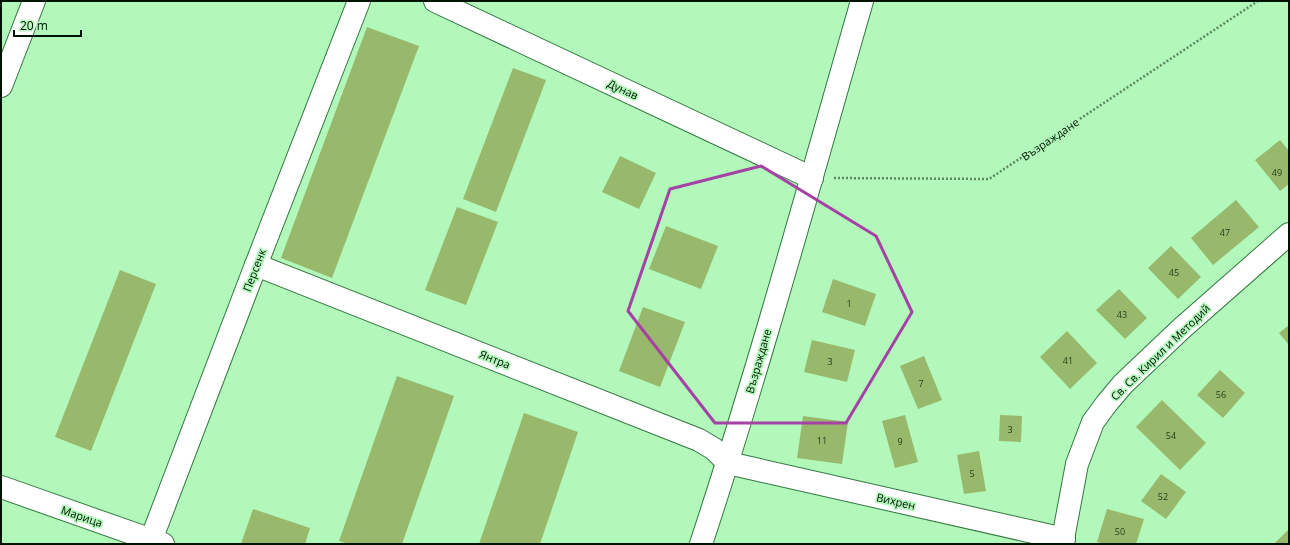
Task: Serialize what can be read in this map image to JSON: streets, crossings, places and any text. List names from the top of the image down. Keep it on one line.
{"streets":{"street":["Дунав","Възраждане","Персенк","Св. Св. Кирил и Методий","Янтра","Вихрен","Марица"]},"crossings":[["Дунав","Възраждане"],["Възраждане","Янтра"],["Възраждане","Вихрен"],["Персенк","Янтра"],["Персенк","Марица"],["Св. Св. Кирил и Методий","Вихрен"],["Янтра","Вихрен"]],"house_numbers":["49","47","45","1","43","41","3","7","56","3","54","11","9","5","52","50"],"scale_bar":"20 m"}
